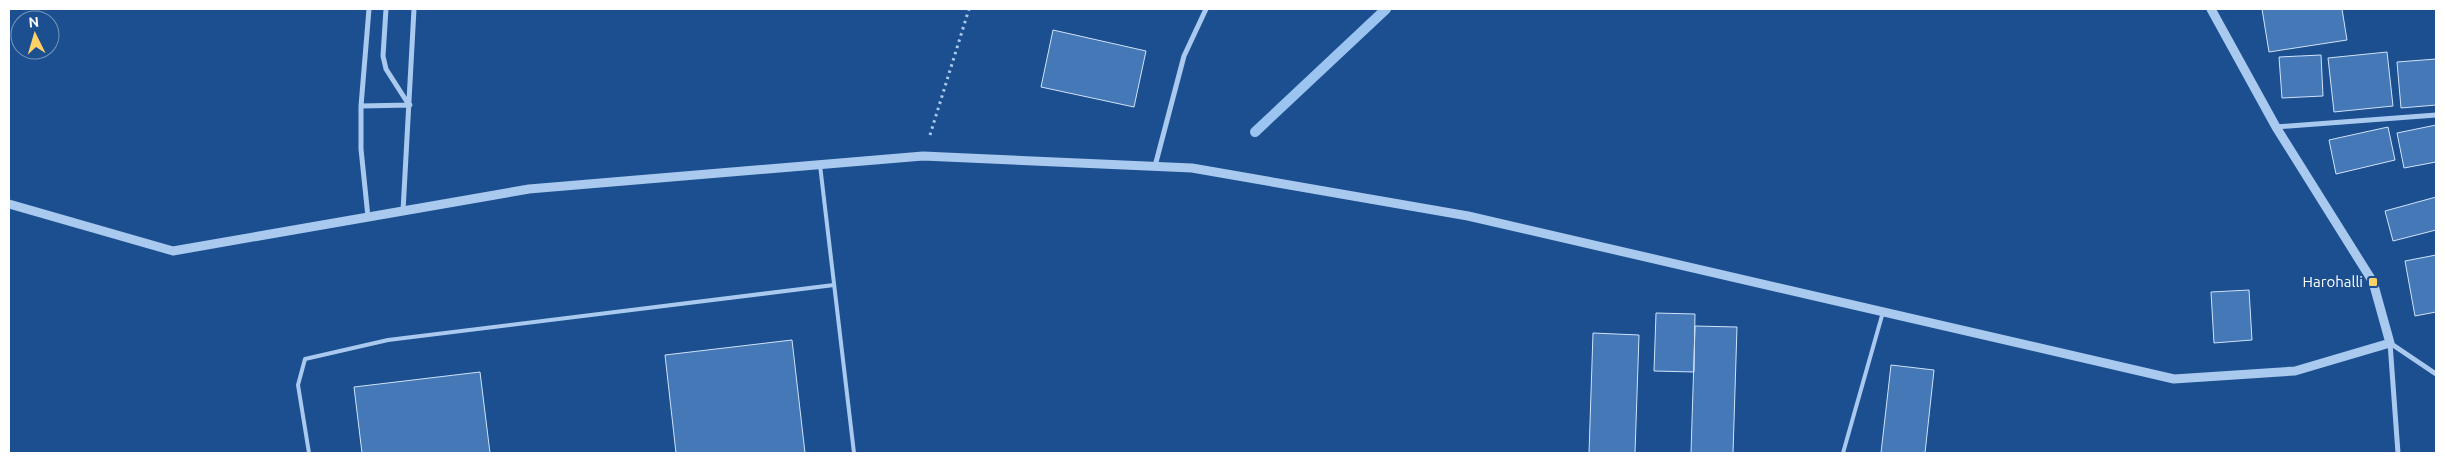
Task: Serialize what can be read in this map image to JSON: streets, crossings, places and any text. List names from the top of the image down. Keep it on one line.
{"places":{"transit":["Harohalli"]},"north":"top"}
